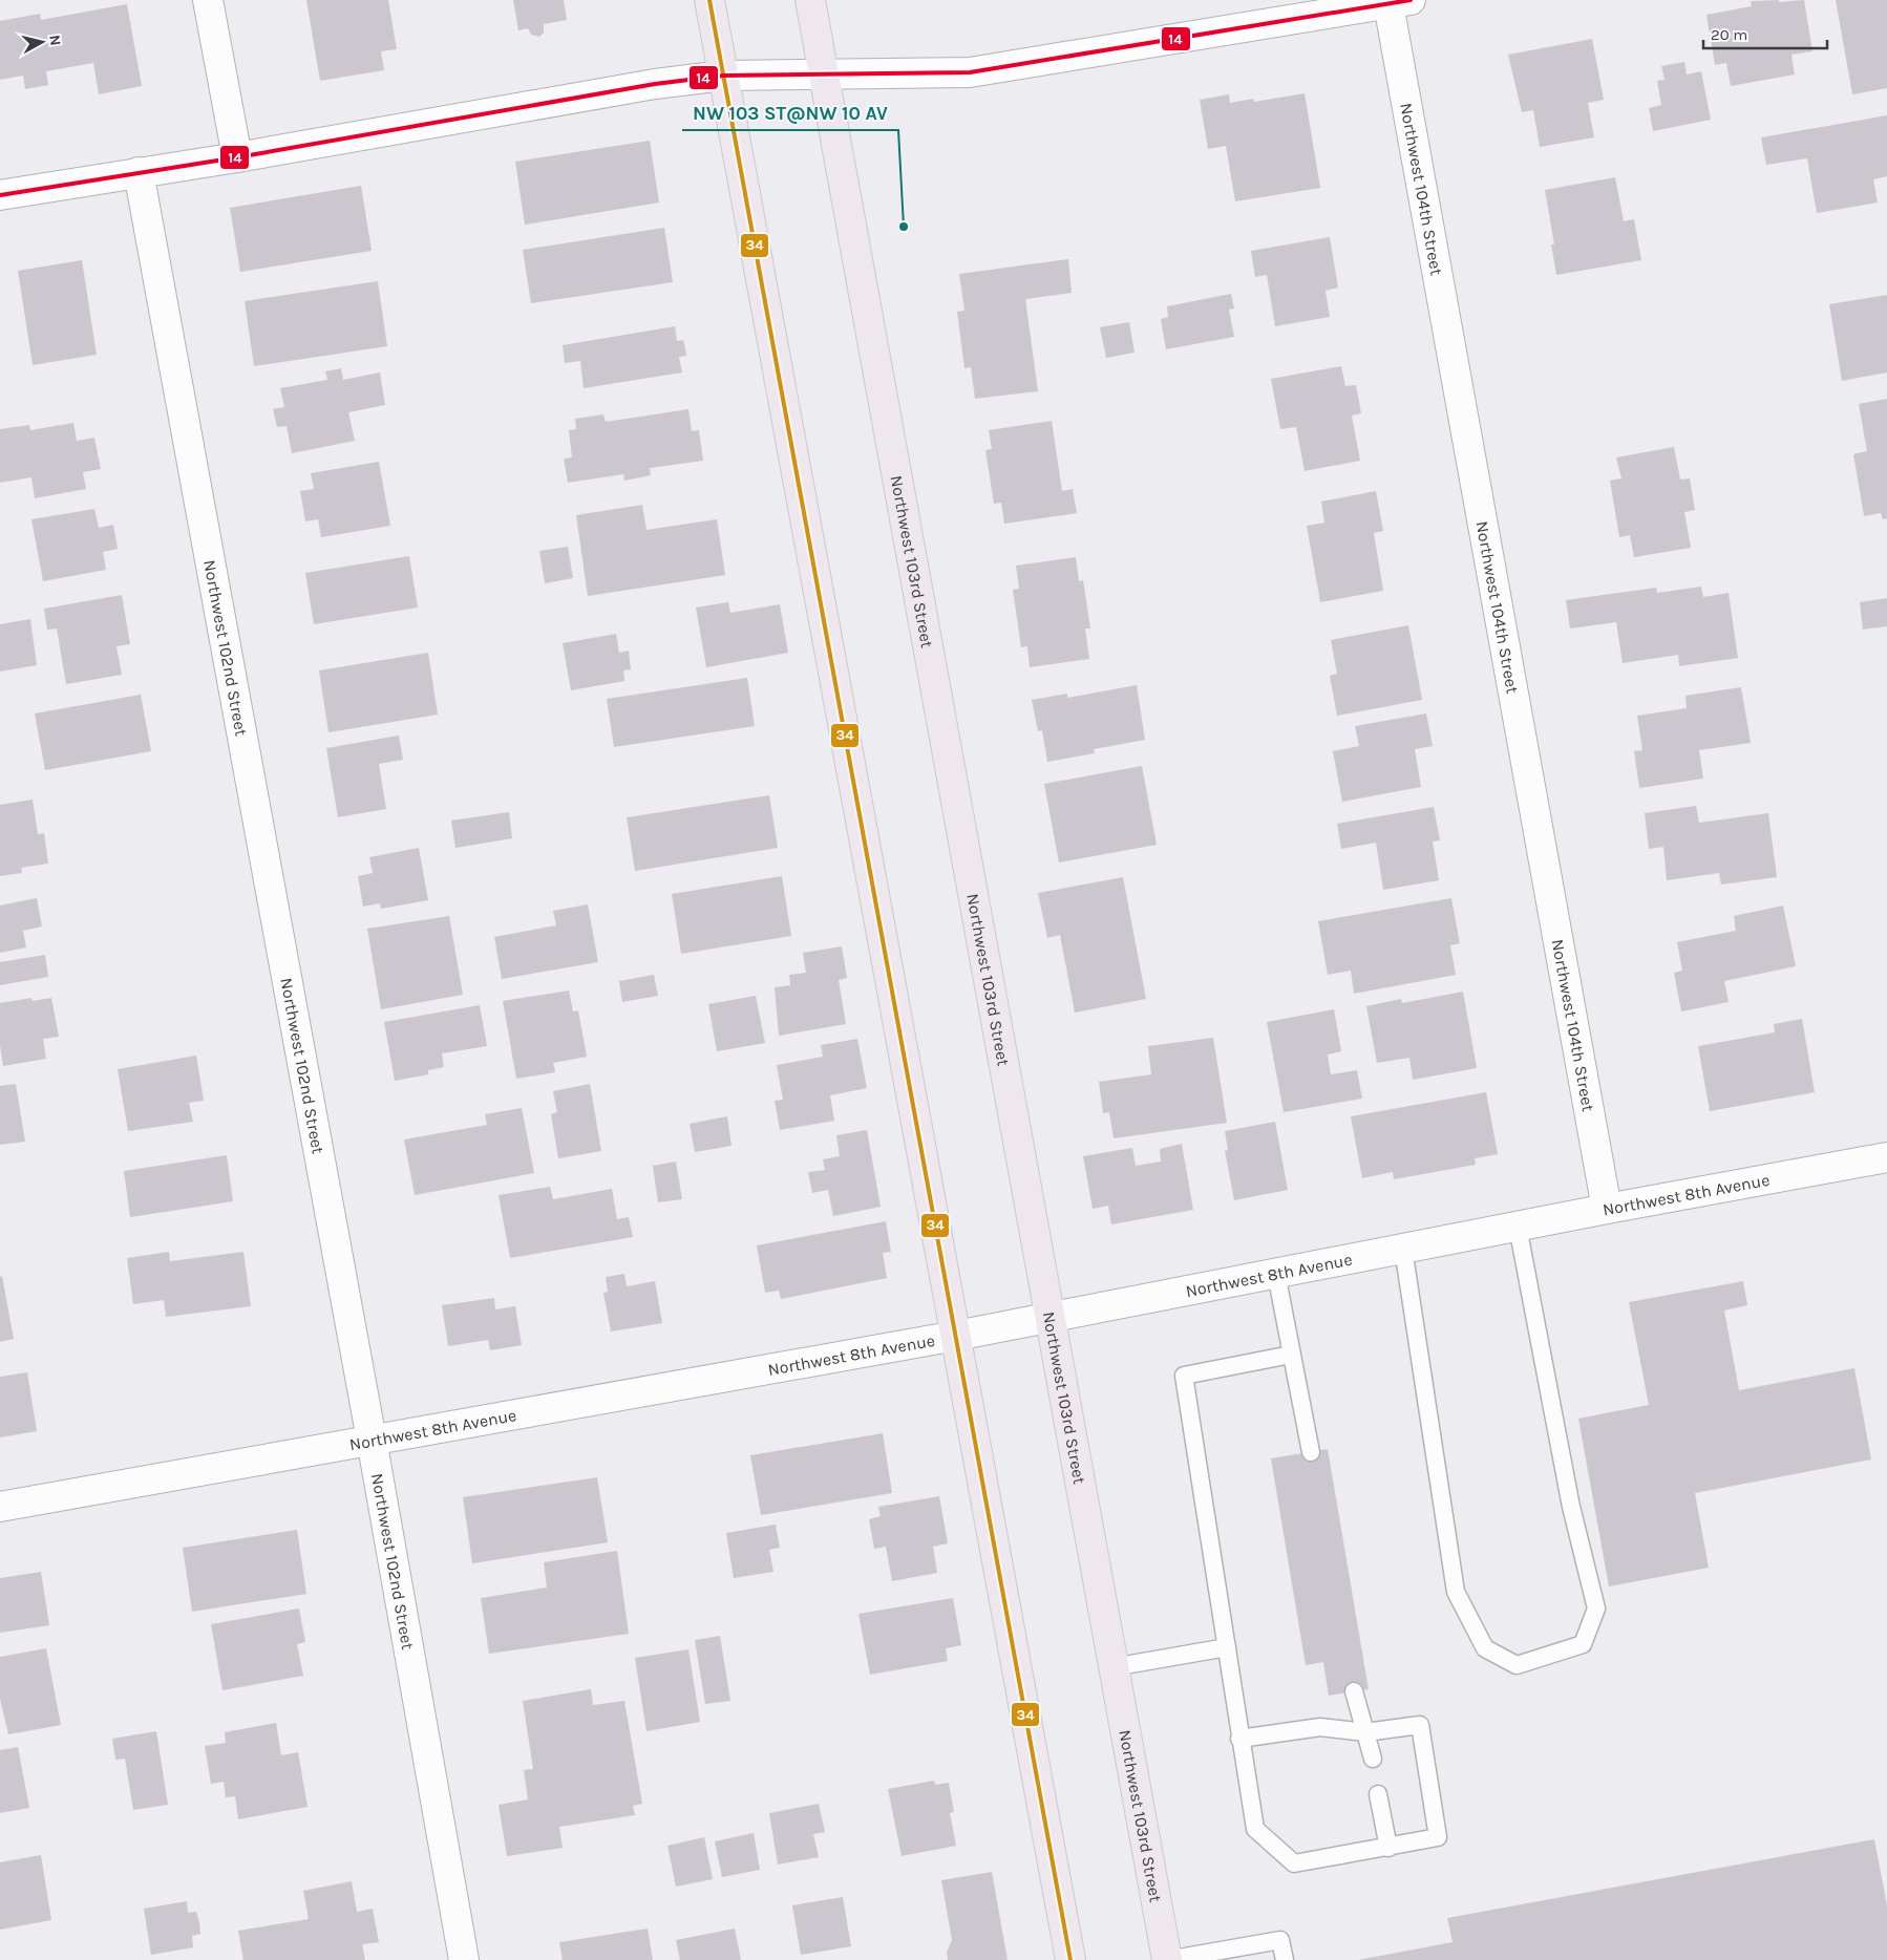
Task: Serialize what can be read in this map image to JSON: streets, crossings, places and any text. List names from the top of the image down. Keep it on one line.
{"streets":{"main road":["Northwest 103rd Street"],"street":["Northwest 104th Street","Northwest 102nd Street","Northwest 8th Avenue"]},"crossings":[["Northwest 104th Street","Northwest 8th Avenue"],["Northwest 103rd Street","Northwest 8th Avenue"],["Northwest 102nd Street","Northwest 8th Avenue"]],"places":["NW 103 ST@NW 10 AV"],"lines":["transit line 34","transit line 14"],"scale_bar":"20 m","north":"right"}
